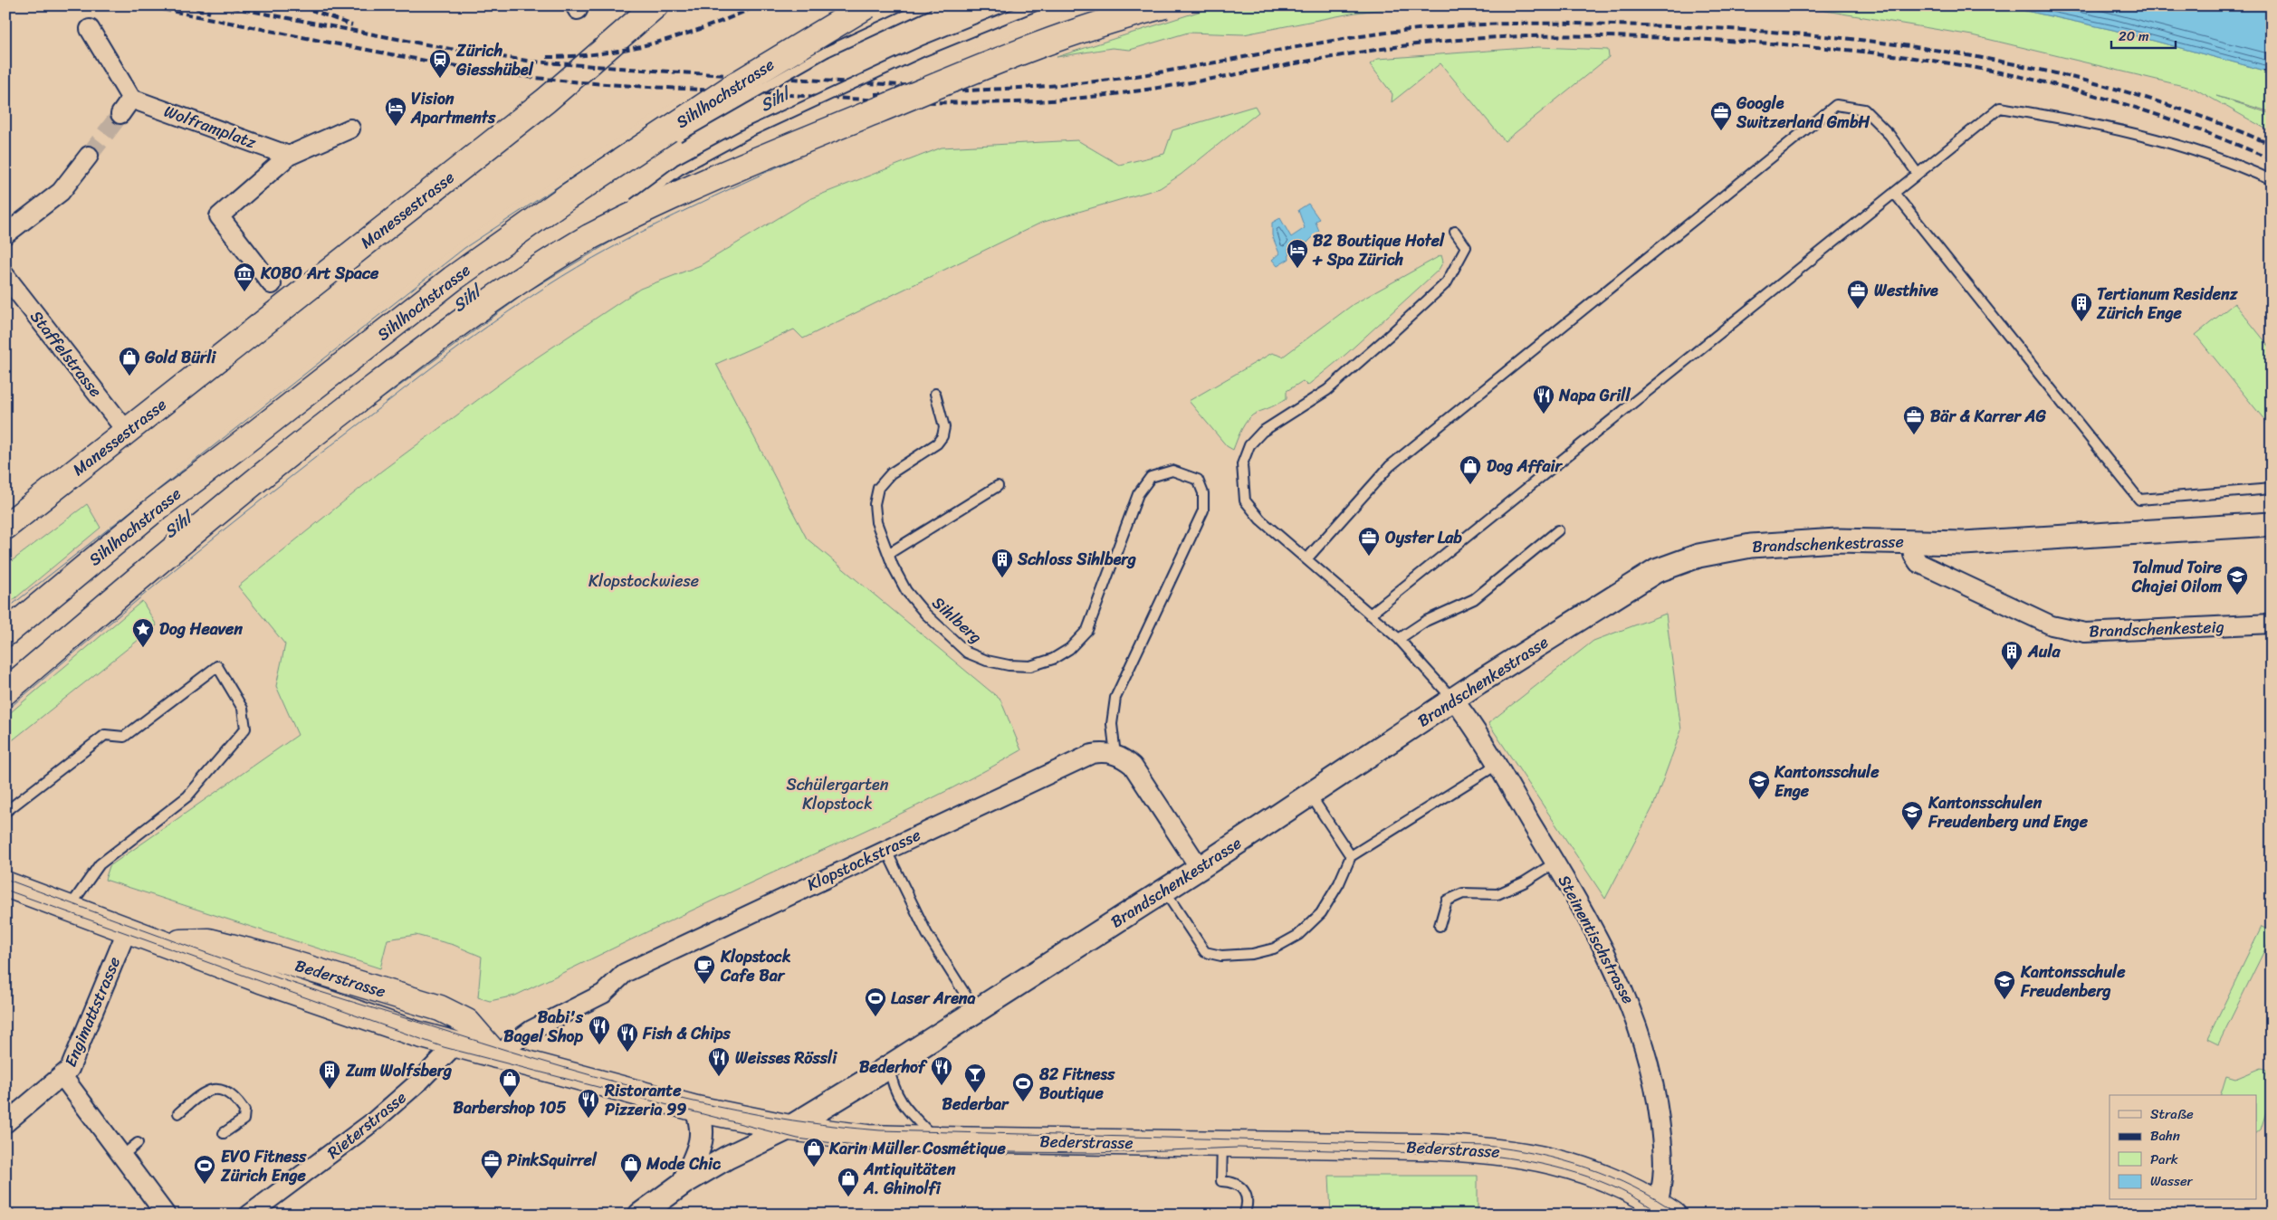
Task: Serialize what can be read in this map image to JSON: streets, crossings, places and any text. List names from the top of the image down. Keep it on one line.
{"streets":{"main road":["Sihlhochstrasse","Manessestrasse","Bederstrasse"],"street":["Wolframplatz","Staffelstrasse","Brandschenkestrasse","Brandschenkesteig","Klopstockstrasse","Steinentischstrasse","Engimattstrasse","Rieterstrasse"],"lane":["Sihlberg"]},"crossings":[["Manessestrasse","Staffelstrasse"],["Brandschenkestrasse","Brandschenkesteig"],["Brandschenkestrasse","Steinentischstrasse"],["Brandschenkestrasse","Bederstrasse"],["Sihlberg","Klopstockstrasse"],["Klopstockstrasse","Bederstrasse"],["Steinentischstrasse","Bederstrasse"],["Bederstrasse","Engimattstrasse"],["Bederstrasse","Rieterstrasse"]],"water":["Sihl"],"parks":["Klopstockwiese","Schülergarten Klopstock"],"places":{"station":["Zürich Giesshübel"],"hotel":["Vision Apartments","B2 Boutique Hotel + Spa Zürich"],"office":["Google Switzerland GmbH","Westhive","Bär & Karrer AG","Oyster Lab","PinkSquirrel"],"museum":["KOBO Art Space"],"building":["Tertianum Residenz Zürich Enge","Schloss Sihlberg","Aula","Zum Wolfsberg"],"shop":["Gold Bürli","Dog Affair","Barbershop 105","Karin Müller Cosmétique","Mode Chic","Antiquitäten A. Ghinolfi"],"restaurant":["Napa Grill","Babi's Bagel Shop","Fish & Chips","Weisses Rössli","Bederhof","Ristorante Pizzeria 99"],"school or university":["Talmud Toire Chajei Oilom","Kantonsschule Enge","Kantonsschulen Freudenberg und Enge","Kantonsschule Freudenberg"],"place":["Dog Heaven"],"cafe":["Klopstock Cafe Bar"],"sports":["Laser Arena","82 Fitness Boutique","EVO Fitness Zürich Enge"],"bar":["Bederbar"]},"legend":["Straße","Bahn","Park","Wasser"],"scale_bar":"20 m"}
